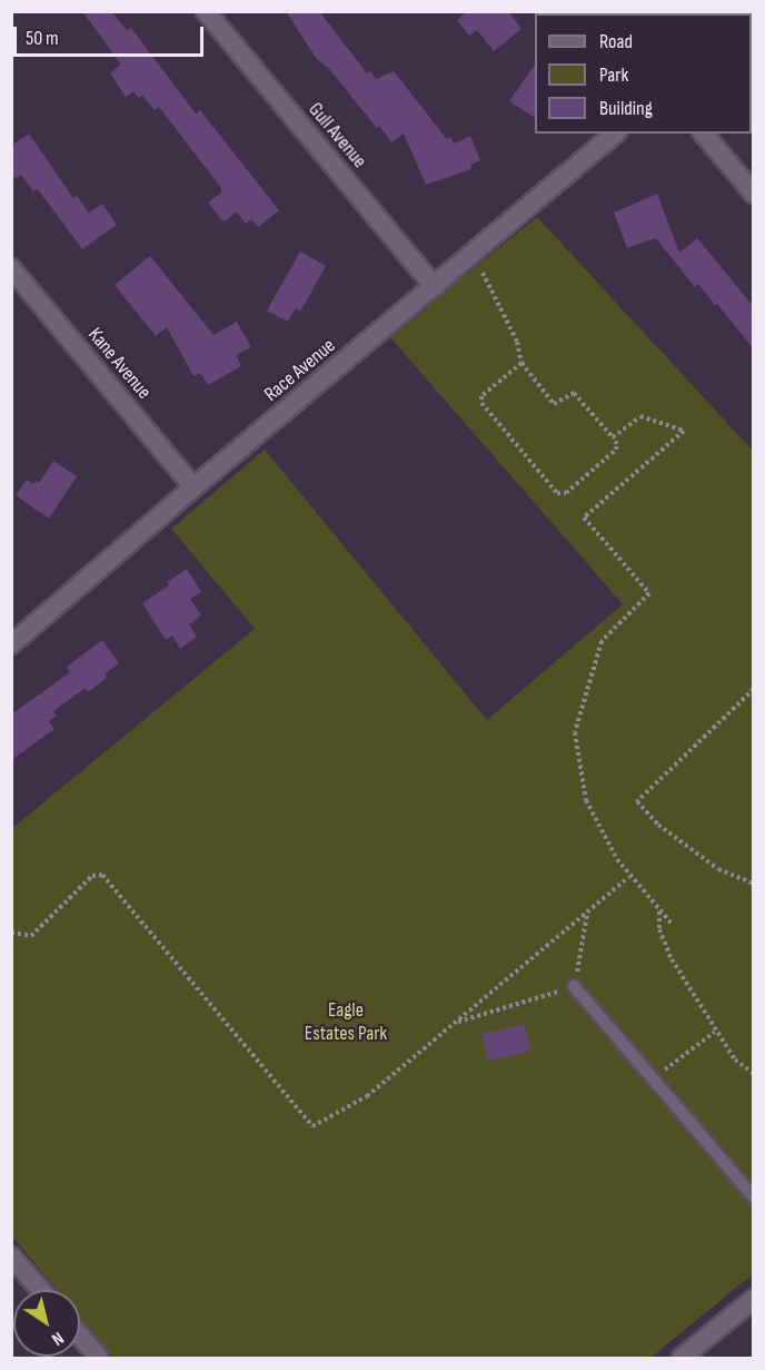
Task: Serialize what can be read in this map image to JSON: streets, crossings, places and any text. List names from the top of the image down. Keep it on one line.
{"streets":{"street":["Gull Avenue","Kane Avenue","Race Avenue"]},"crossings":[["Gull Avenue","Race Avenue"],["Kane Avenue","Race Avenue"]],"parks":["Eagle Estates Park"],"legend":["Road","Park","Building"],"scale_bar":"50 m","north":"bottom right"}
